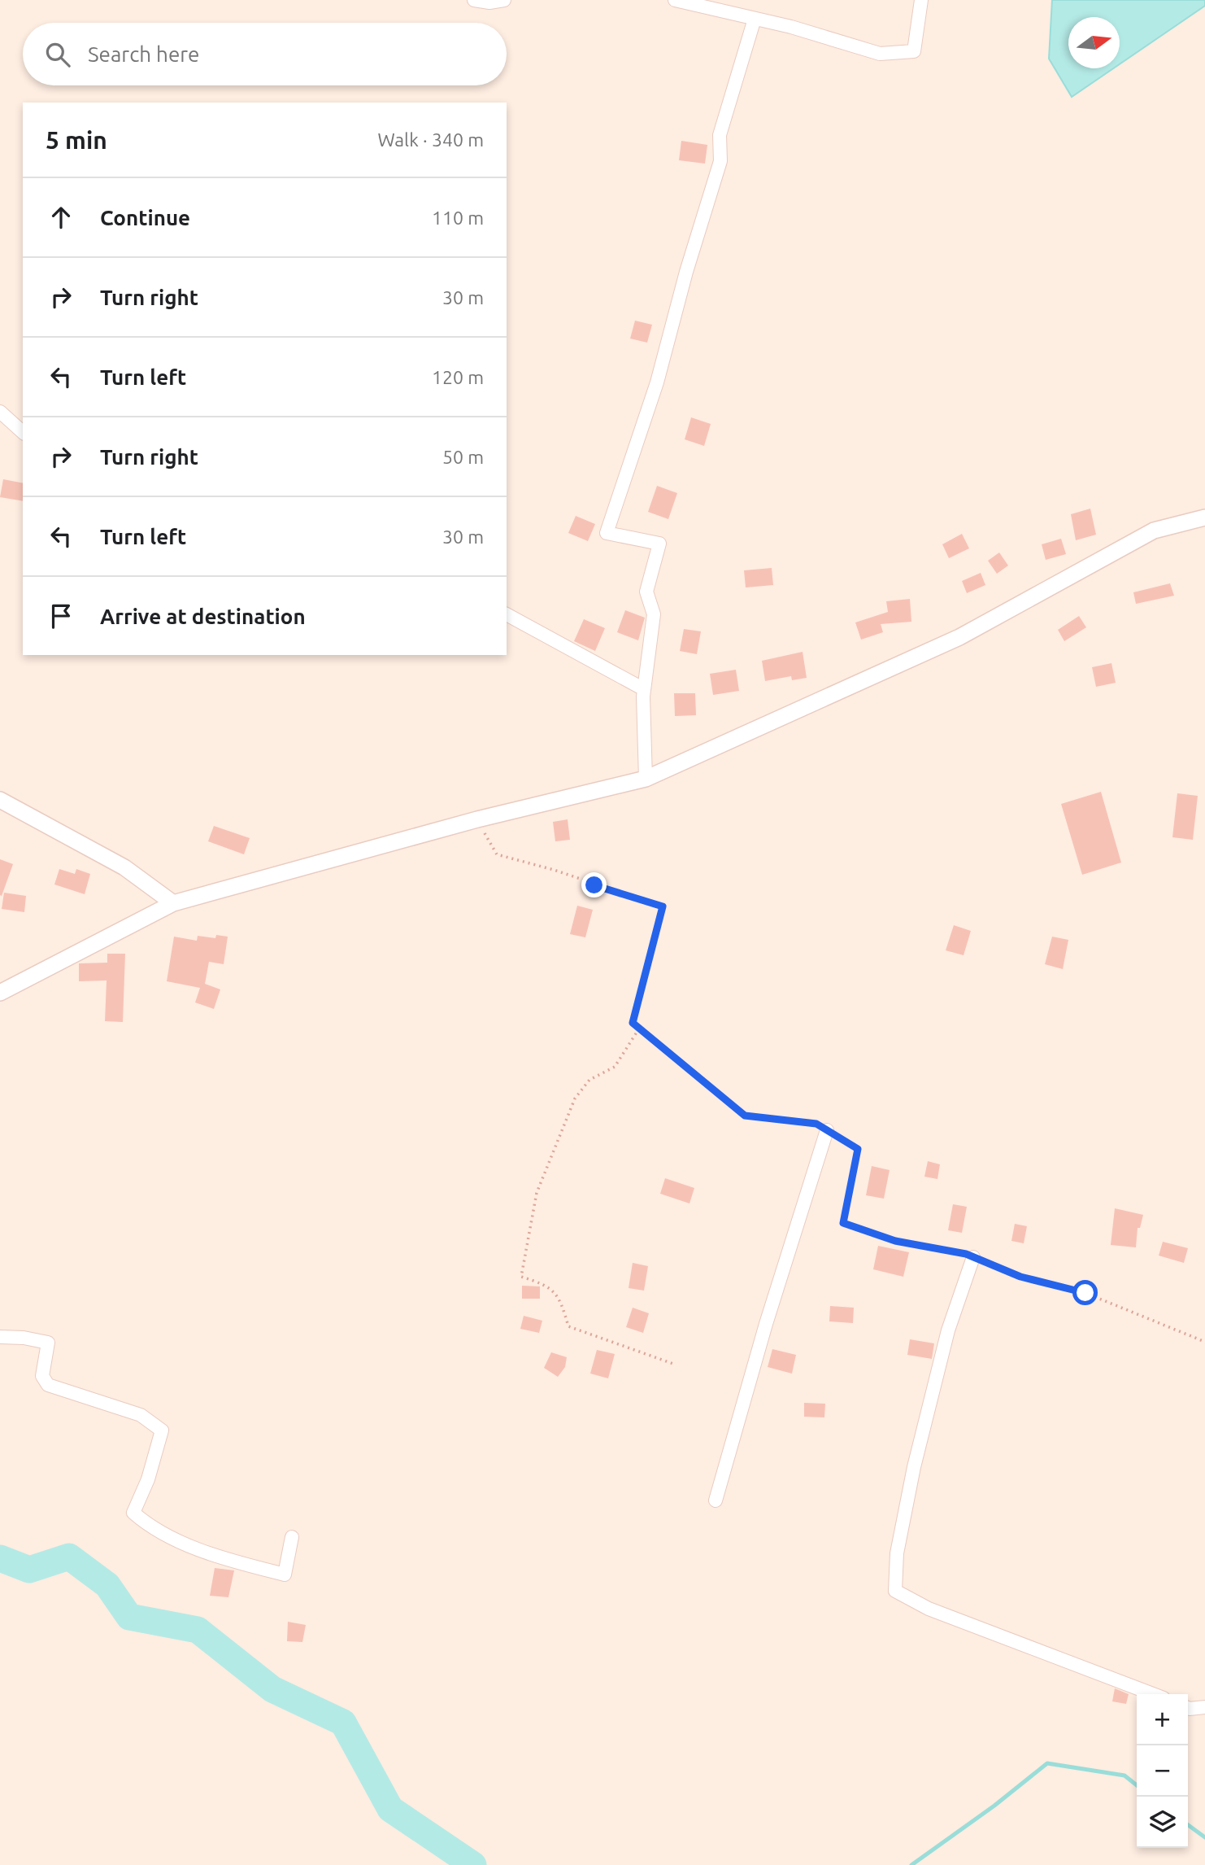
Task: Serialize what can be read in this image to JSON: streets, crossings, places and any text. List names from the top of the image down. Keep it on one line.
{"north":"right","page":{"search":"Search here","heading":["5 min","Walk · 340 m"],"list":[["Continue","110 m"],["Turn right","30 m"],["Turn left","120 m"],["Turn right","50 m"],["Turn left","30 m"],"Arrive at destination"],"map_buttons":["+","−"]}}
